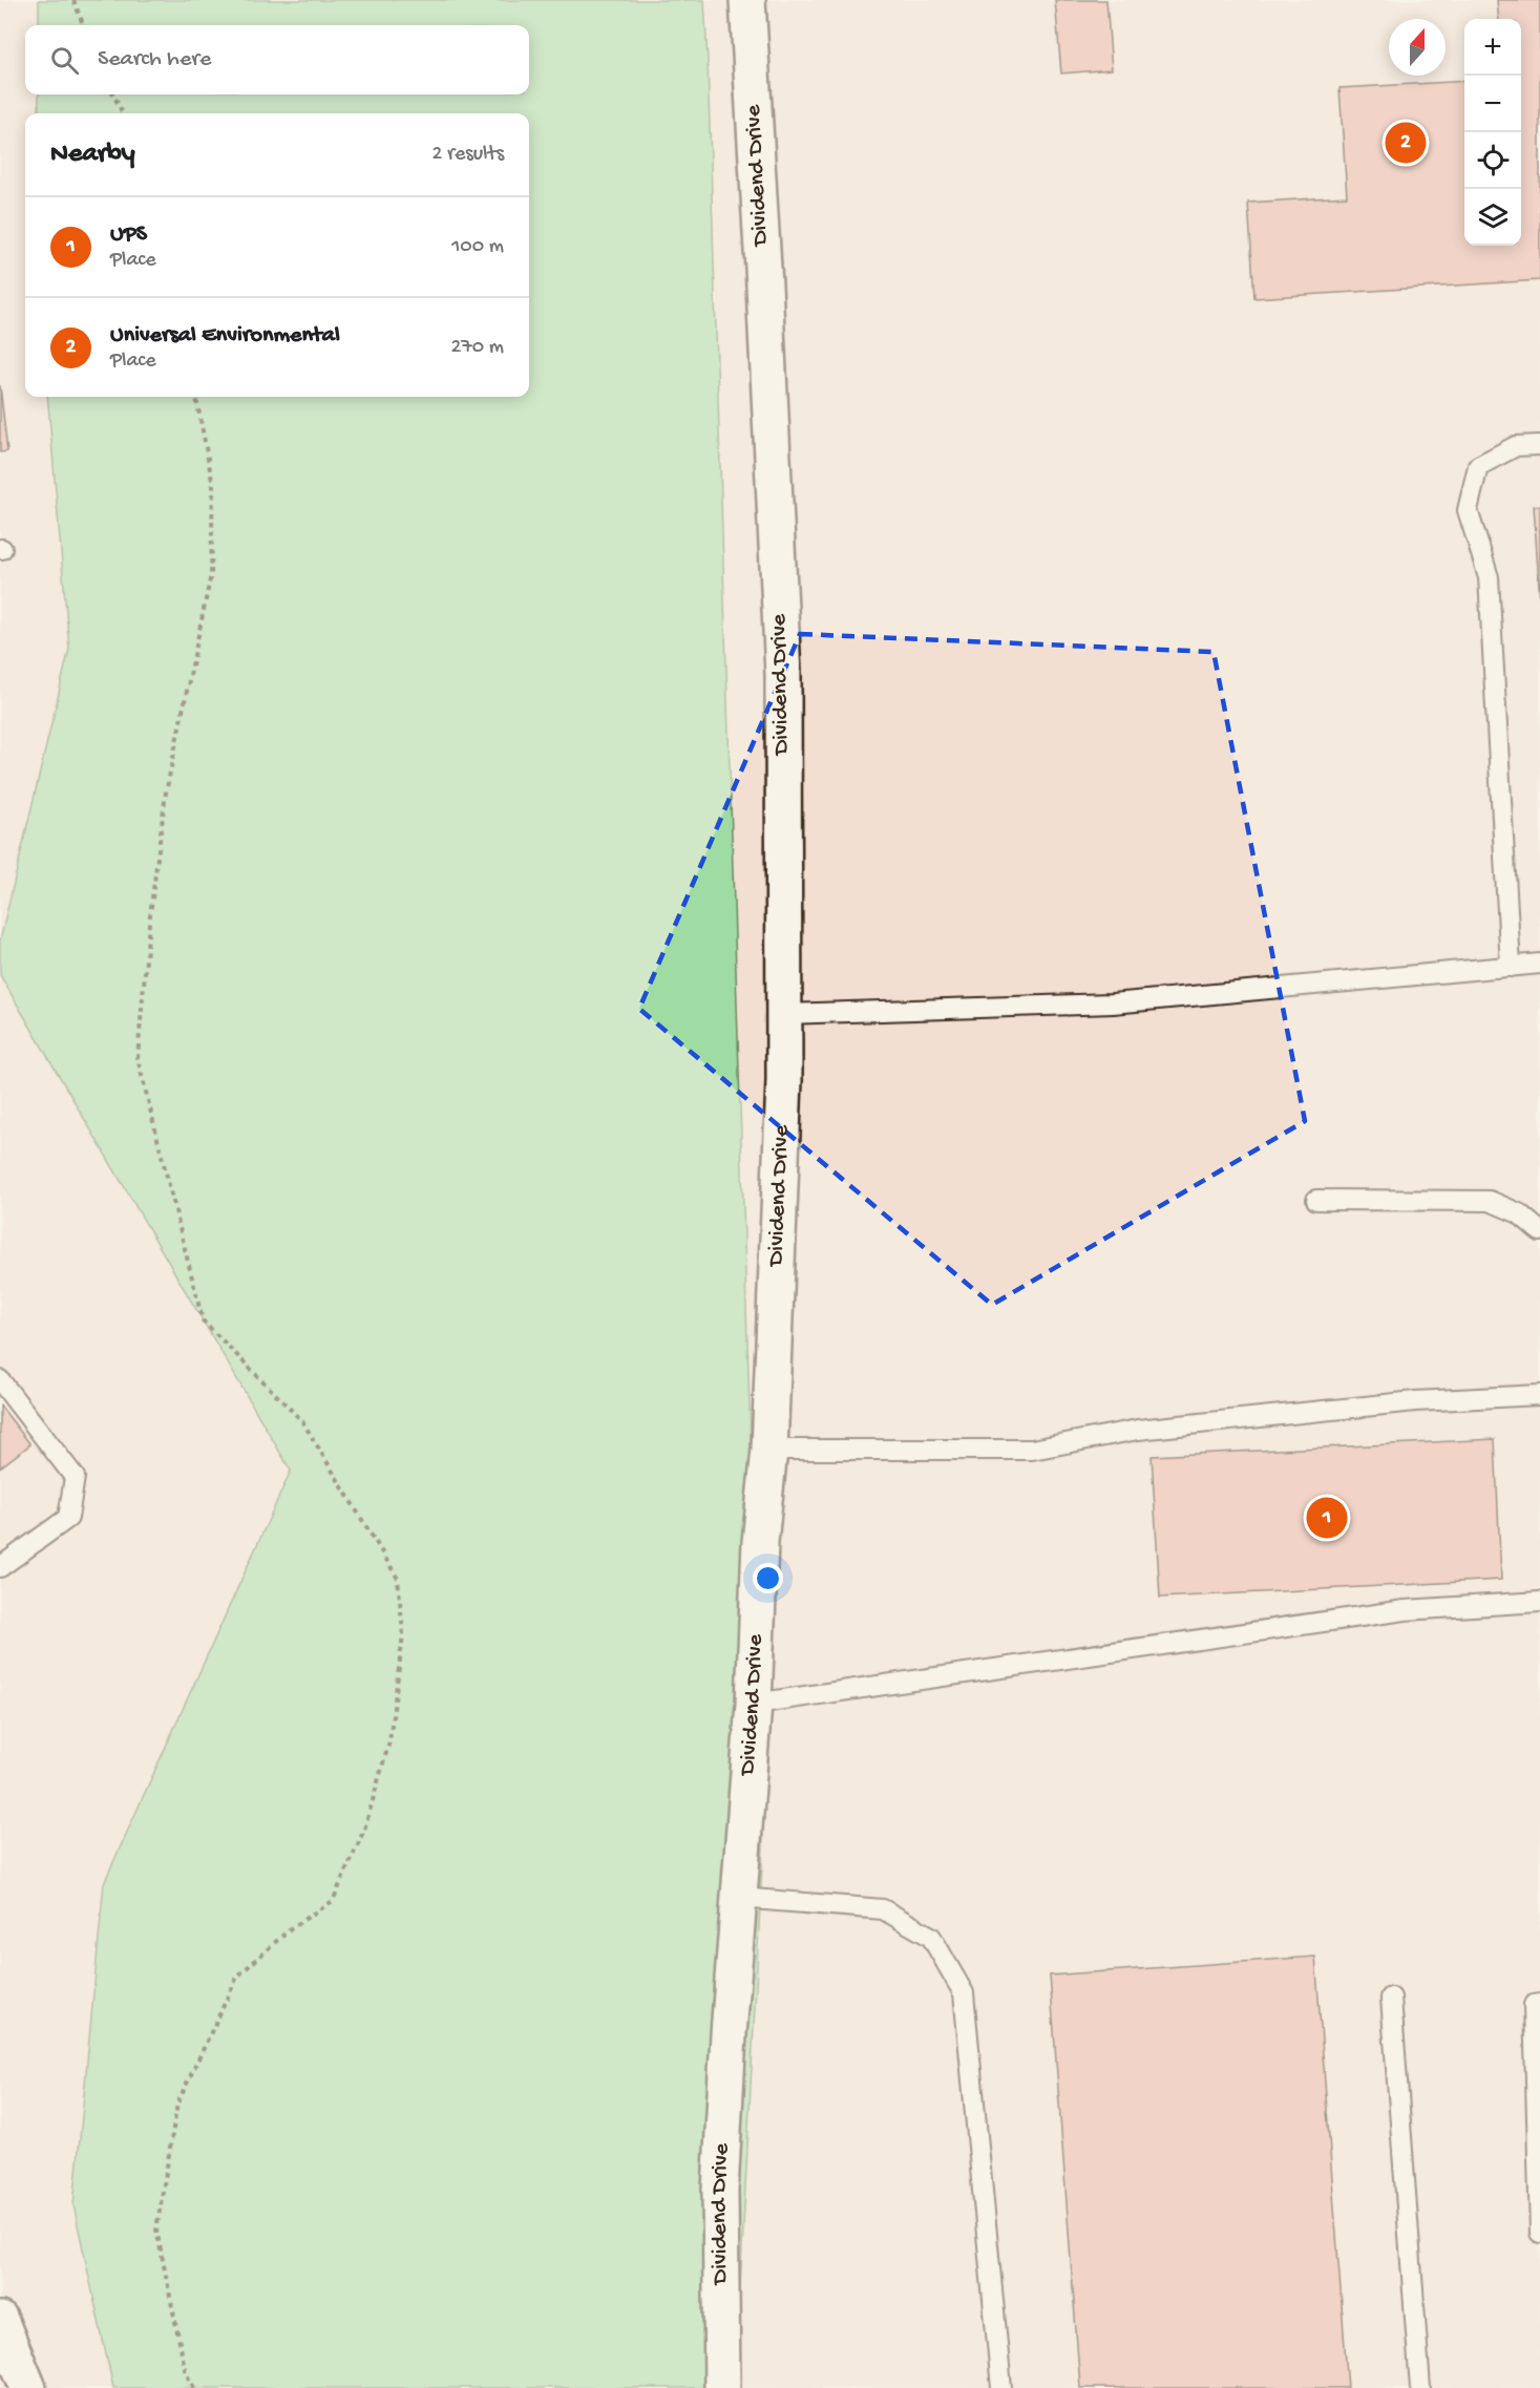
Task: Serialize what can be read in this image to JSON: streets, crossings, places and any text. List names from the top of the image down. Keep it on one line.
{"streets":{"street":["Dividend Drive"]},"north":"top","page":{"map_buttons":["+","−"],"search":"Search here","heading":["Nearby","2 results"],"pins":["2","1"],"list":[{"mark":"1","name":"UPS","note":"Place","value":"100 m"},{"mark":"2","name":"Universal Environmental","note":"Place","value":"270 m"}]}}
